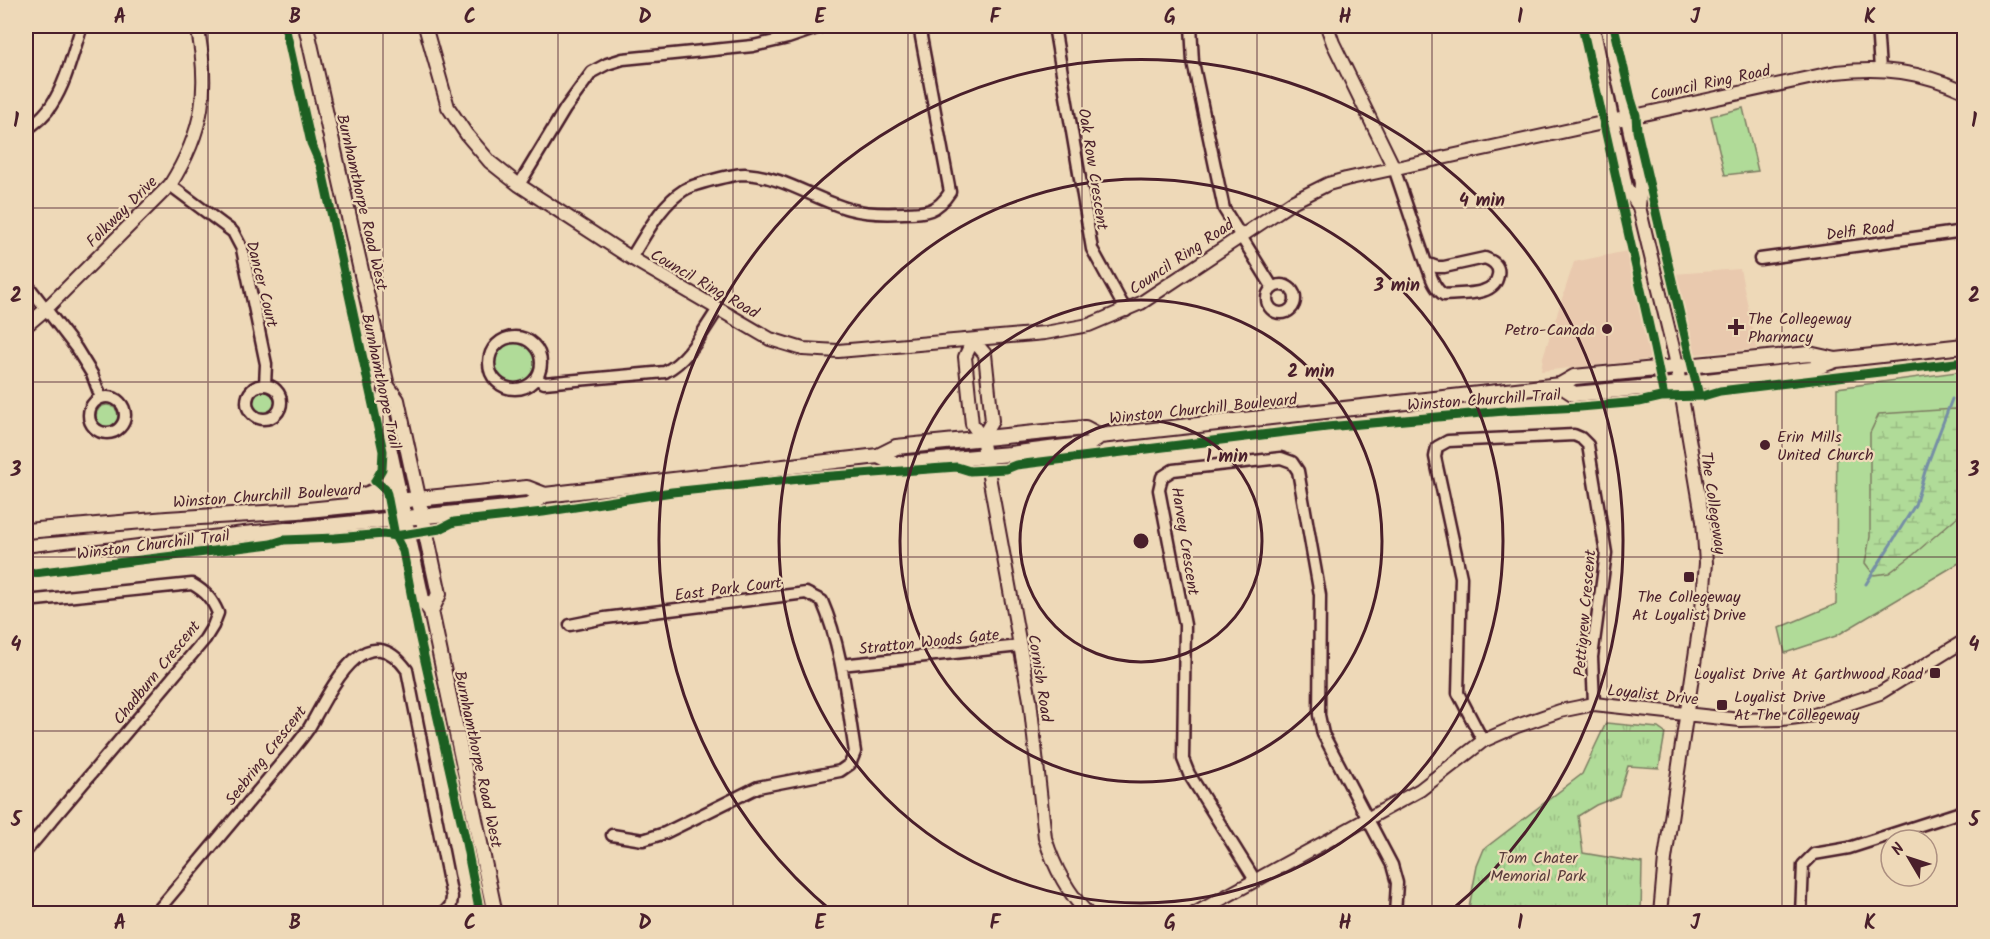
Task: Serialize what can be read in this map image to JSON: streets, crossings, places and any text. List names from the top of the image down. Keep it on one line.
{"streets":{"main road":["Burnhamthorpe Road West","Winston Churchill Boulevard"],"street":["Council Ring Road","Oak Row Crescent","Folkway Drive","Delfi Road","Dancer Court","The Collegeway","Harvey Crescent","East Park Court","Pettigrew Crescent","Stratton Woods Gate","Chadburn Crescent","Cornish Road","Loyalist Drive","Seebring Crescent"],"cycle path":["Burnhamthorpe Trail","Winston Churchill Trail"]},"crossings":[["Council Ring Road","Oak Row Crescent"],["Council Ring Road","The Collegeway"],["Burnhamthorpe Road West","Winston Churchill Boulevard"],["Folkway Drive","Dancer Court"],["Winston Churchill Boulevard","The Collegeway"],["Winston Churchill Boulevard","Cornish Road"],["The Collegeway","Loyalist Drive"],["Harvey Crescent","Loyalist Drive"],["East Park Court","Stratton Woods Gate"],["Pettigrew Crescent","Loyalist Drive"],["Stratton Woods Gate","Cornish Road"]],"parks":["Tom Chater Memorial Park"],"places":{"health":["The Collegeway Pharmacy"],"other":["Petro-Canada","Erin Mills United Church"],"transit":["The Collegeway At Loyalist Drive","Loyalist Drive At Garthwood Road","Loyalist Drive At The Collegeway"]},"north":"top left","grid":{"columns":["A","B","C","D","E","F","G","H","I","J","K"],"rows":["1","2","3","4","5"]},"rings":["4 min","3 min","2 min","1 min"]}
